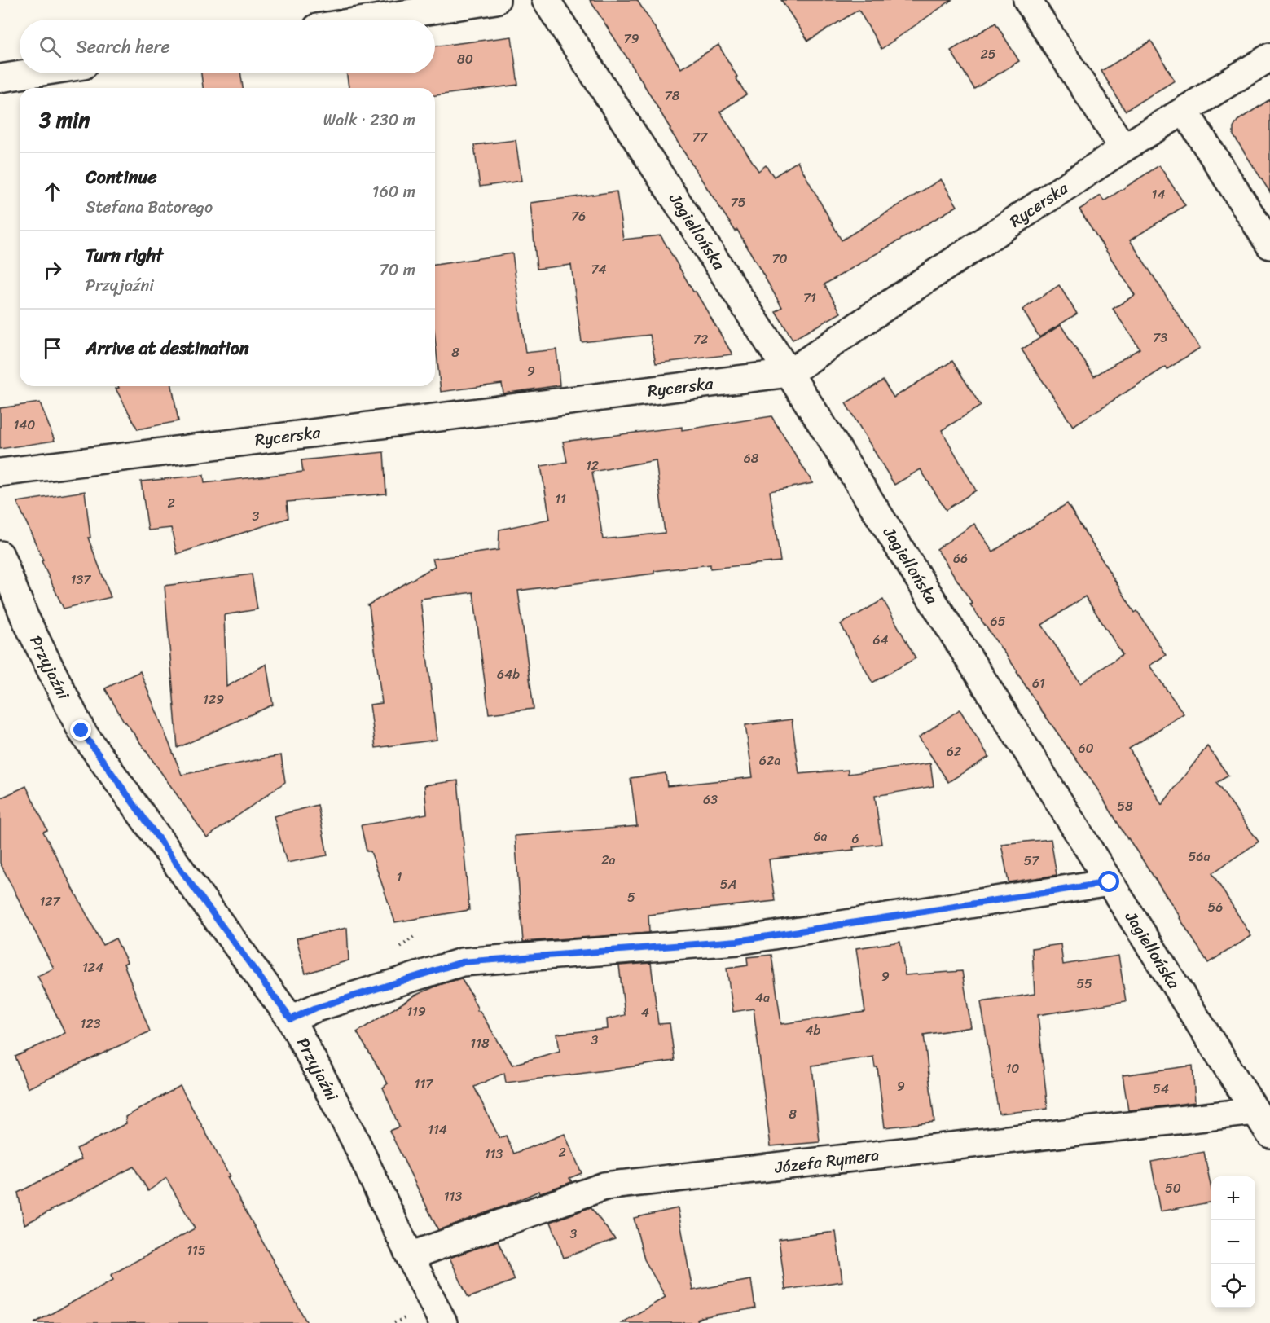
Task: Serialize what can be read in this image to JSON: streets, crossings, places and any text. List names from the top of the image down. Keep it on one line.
{"streets":{"street":["Rycerska","Jagiellońska","Przyjaźni","Józefa Rymera"]},"crossings":[["Rycerska","Jagiellońska"],["Jagiellońska","Józefa Rymera"],["Przyjaźni","Józefa Rymera"]],"house_numbers":["79","25","80","78","77","14","75","76","70","74","71","73","72","8","9","140","68","12","11","2","3","66","137","65","64","64b","61","129","60","62","62a","63","58","6a","6","56a","2a","57","1","5A","5","127","56","124","9","55","4a","119","4","123","4b","3","118","10","117","9","54","8","114","2","113","50","113","3","115"],"page":{"search":"Search here","heading":["3 min","Walk · 230 m"],"list":[["Continue","Stefana Batorego","160 m"],["Turn right","Przyjaźni","70 m"],"Arrive at destination"],"map_buttons":["+","−"]}}
